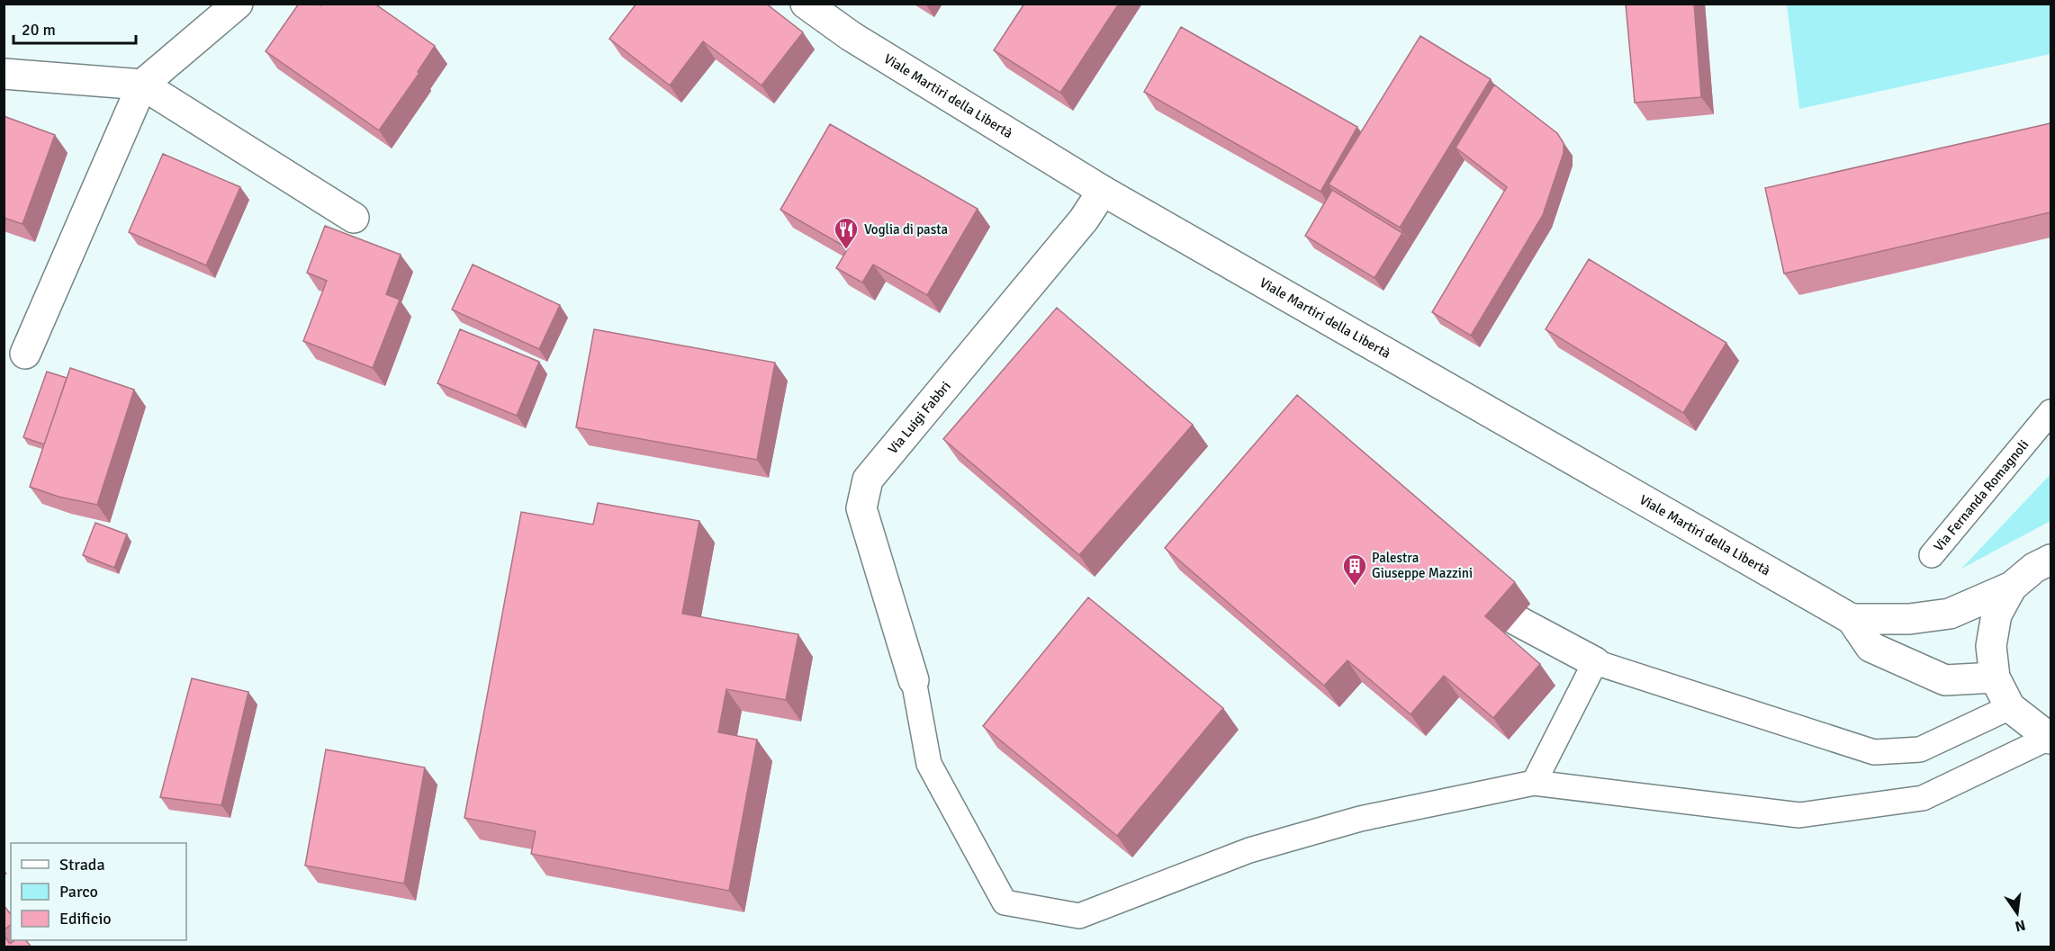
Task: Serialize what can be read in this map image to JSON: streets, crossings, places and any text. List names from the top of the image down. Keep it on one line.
{"streets":{"main road":["Viale Martiri della Libertà","Via Luigi Fabbri"],"lane":["Via Fernanda Romagnoli"]},"crossings":[["Viale Martiri della Libertà","Via Luigi Fabbri"]],"places":{"restaurant":["Voglia di pasta"],"building":["Palestra Giuseppe Mazzini"]},"legend":["Strada","Parco","Edificio"],"scale_bar":"20 m","north":"bottom"}
